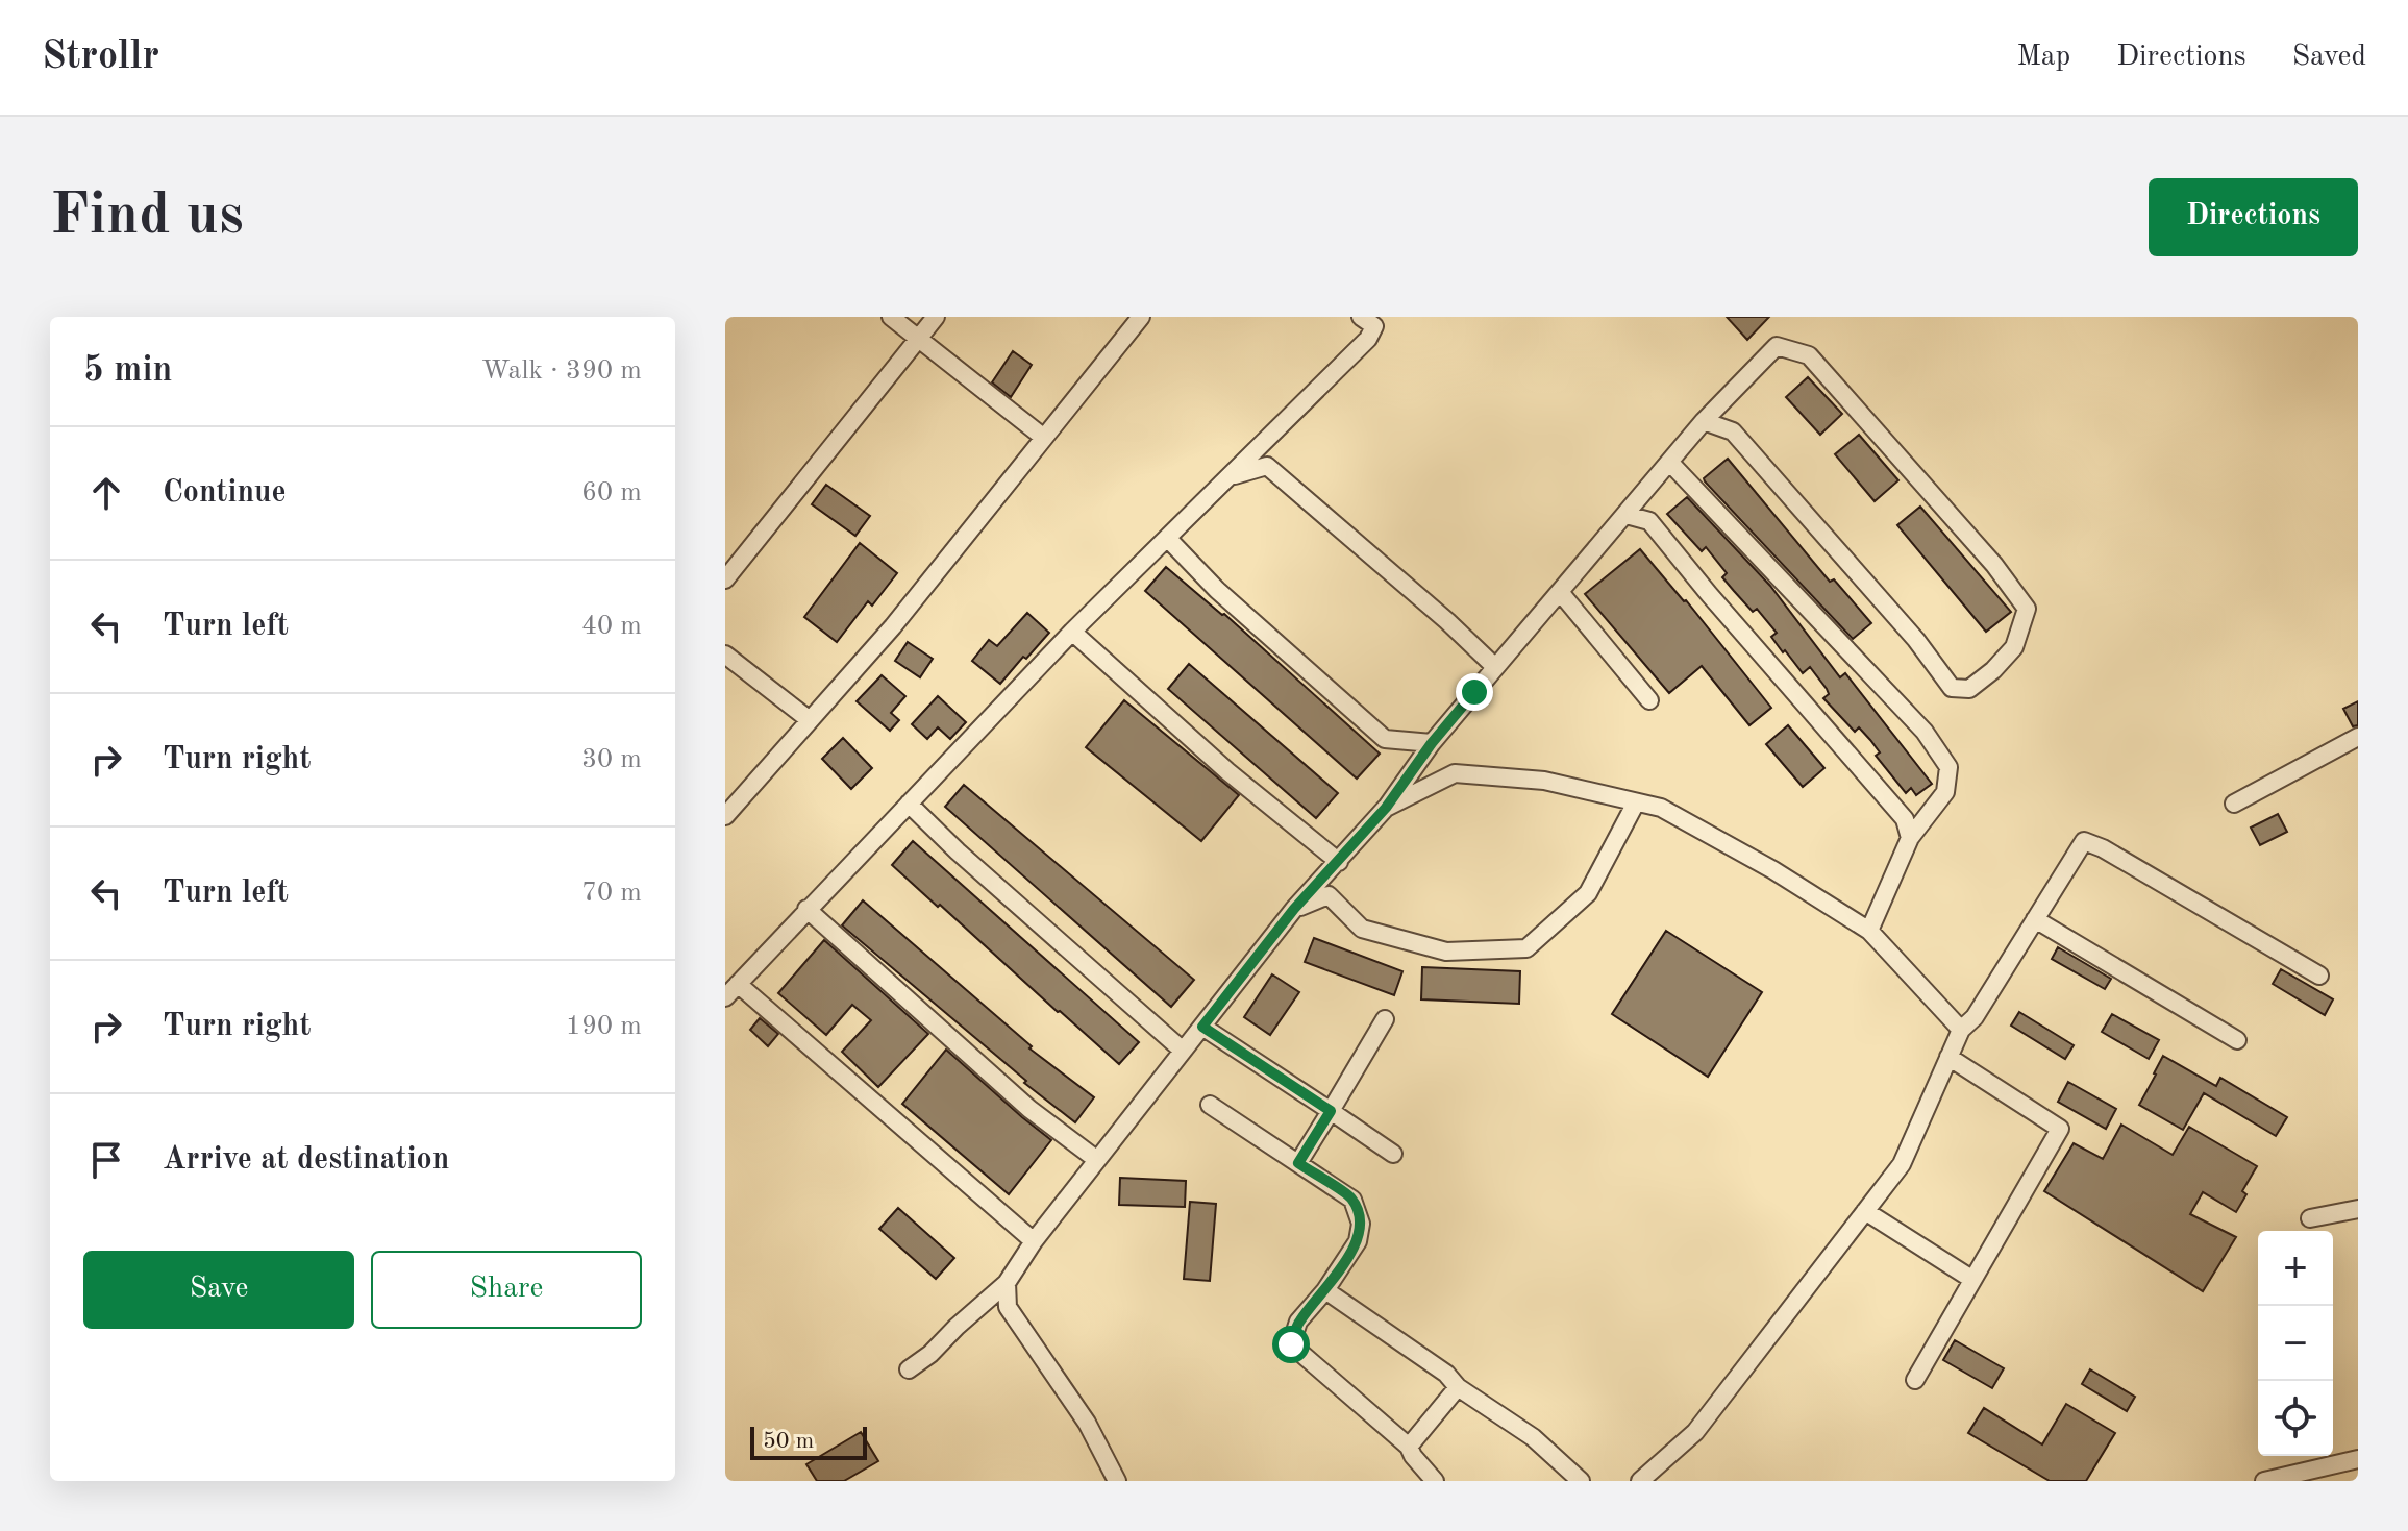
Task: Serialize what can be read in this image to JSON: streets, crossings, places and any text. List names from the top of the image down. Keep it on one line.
{"scale_bar":"50 m","page":{"header":"Strollr","nav":["Map","Directions","Saved"],"buttons":["Directions",["Save","Share"]],"title":"Find us","heading":["5 min","Walk · 390 m"],"list":[["Continue","60 m"],["Turn left","40 m"],["Turn right","30 m"],["Turn left","70 m"],["Turn right","190 m"],"Arrive at destination"],"map_buttons":["+","−"],"scale":"50 m"}}
